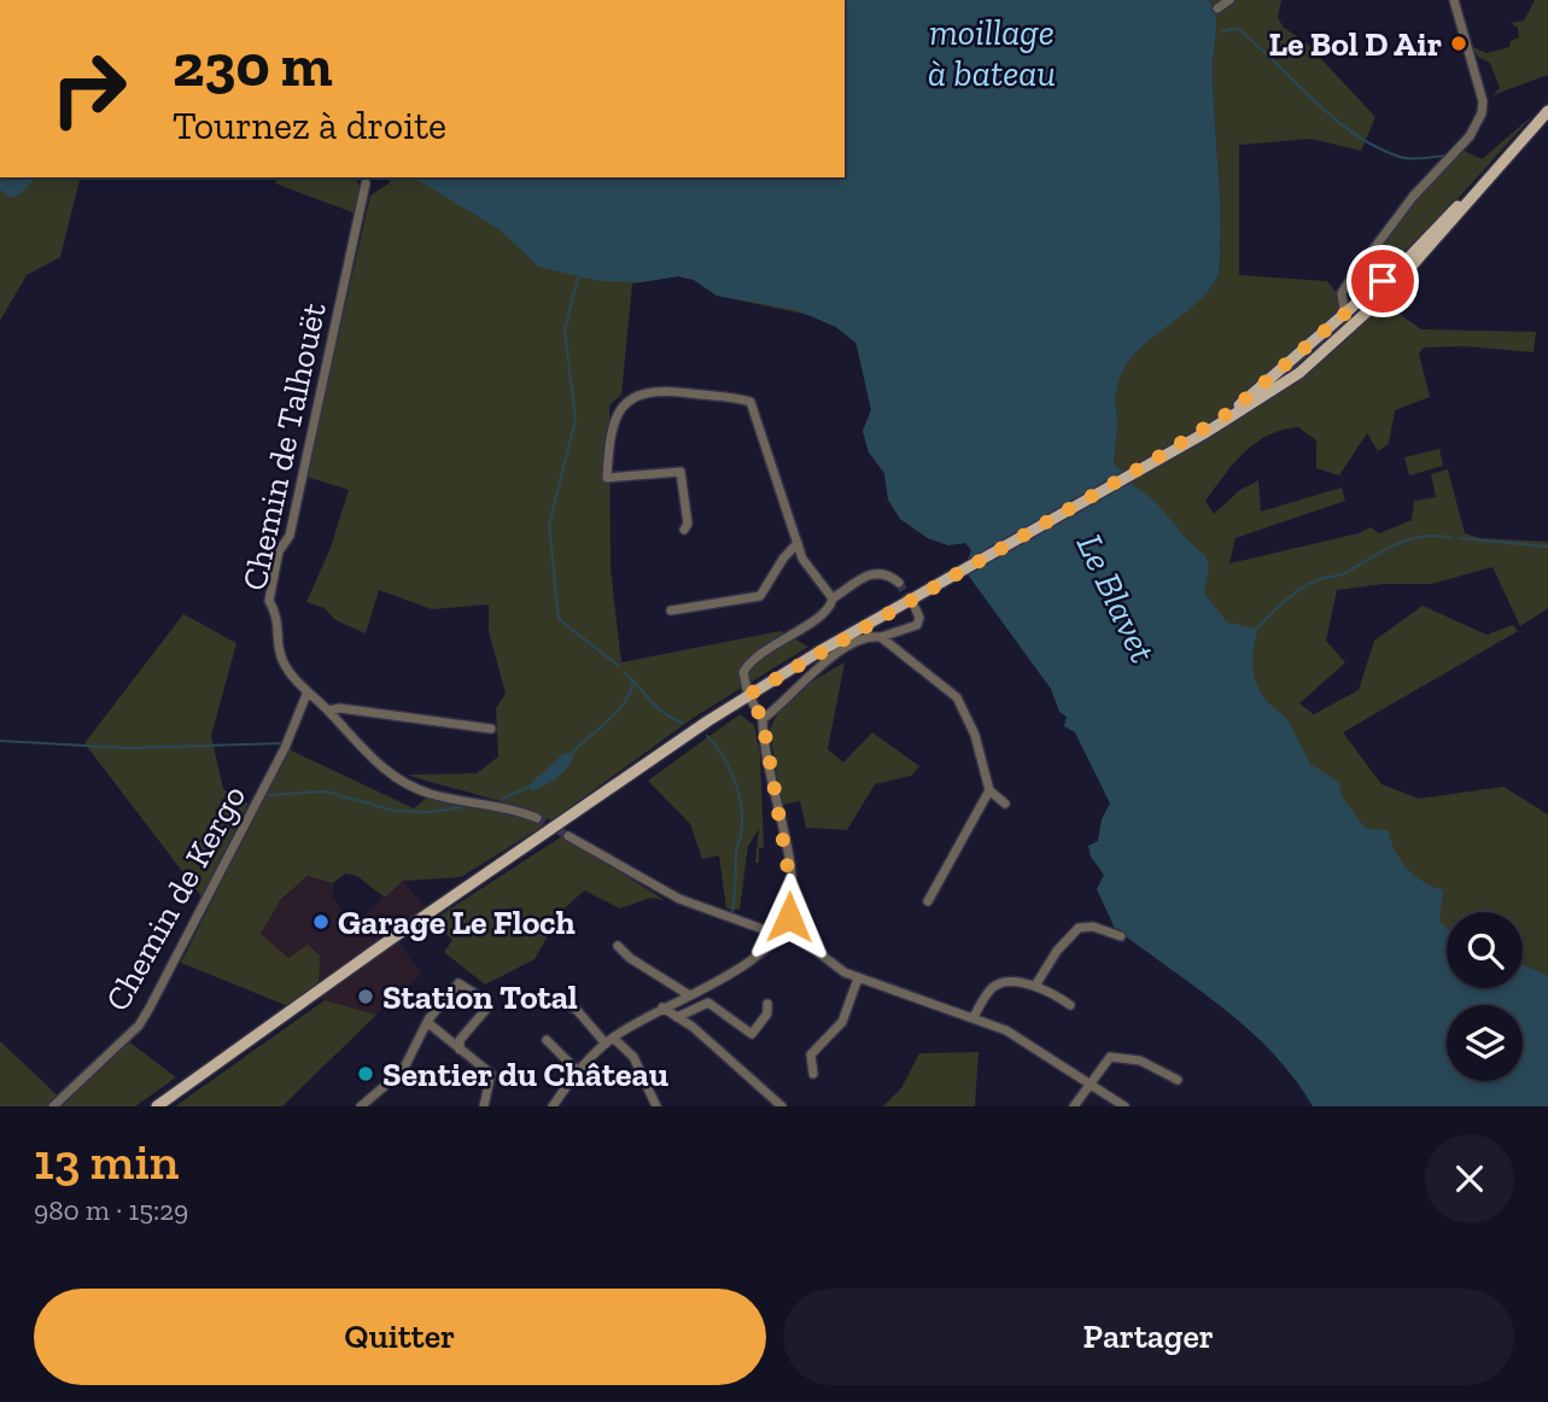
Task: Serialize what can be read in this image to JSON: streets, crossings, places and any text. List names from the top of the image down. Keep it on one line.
{"streets":{"street":["Chemin de Talhouët","Chemin de Kergo"]},"crossings":[["Chemin de Talhouët","Chemin de Kergo"]],"water":["moillage à bateau","Le Blavet"],"places":["Le Bol D Air","Garage Le Floch","Station Total","Sentier du Château"],"page":{"turn":["230 m","Tournez à droite"],"heading":["13 min","980 m · 15:29"],"buttons":["Quitter","Partager"]}}
